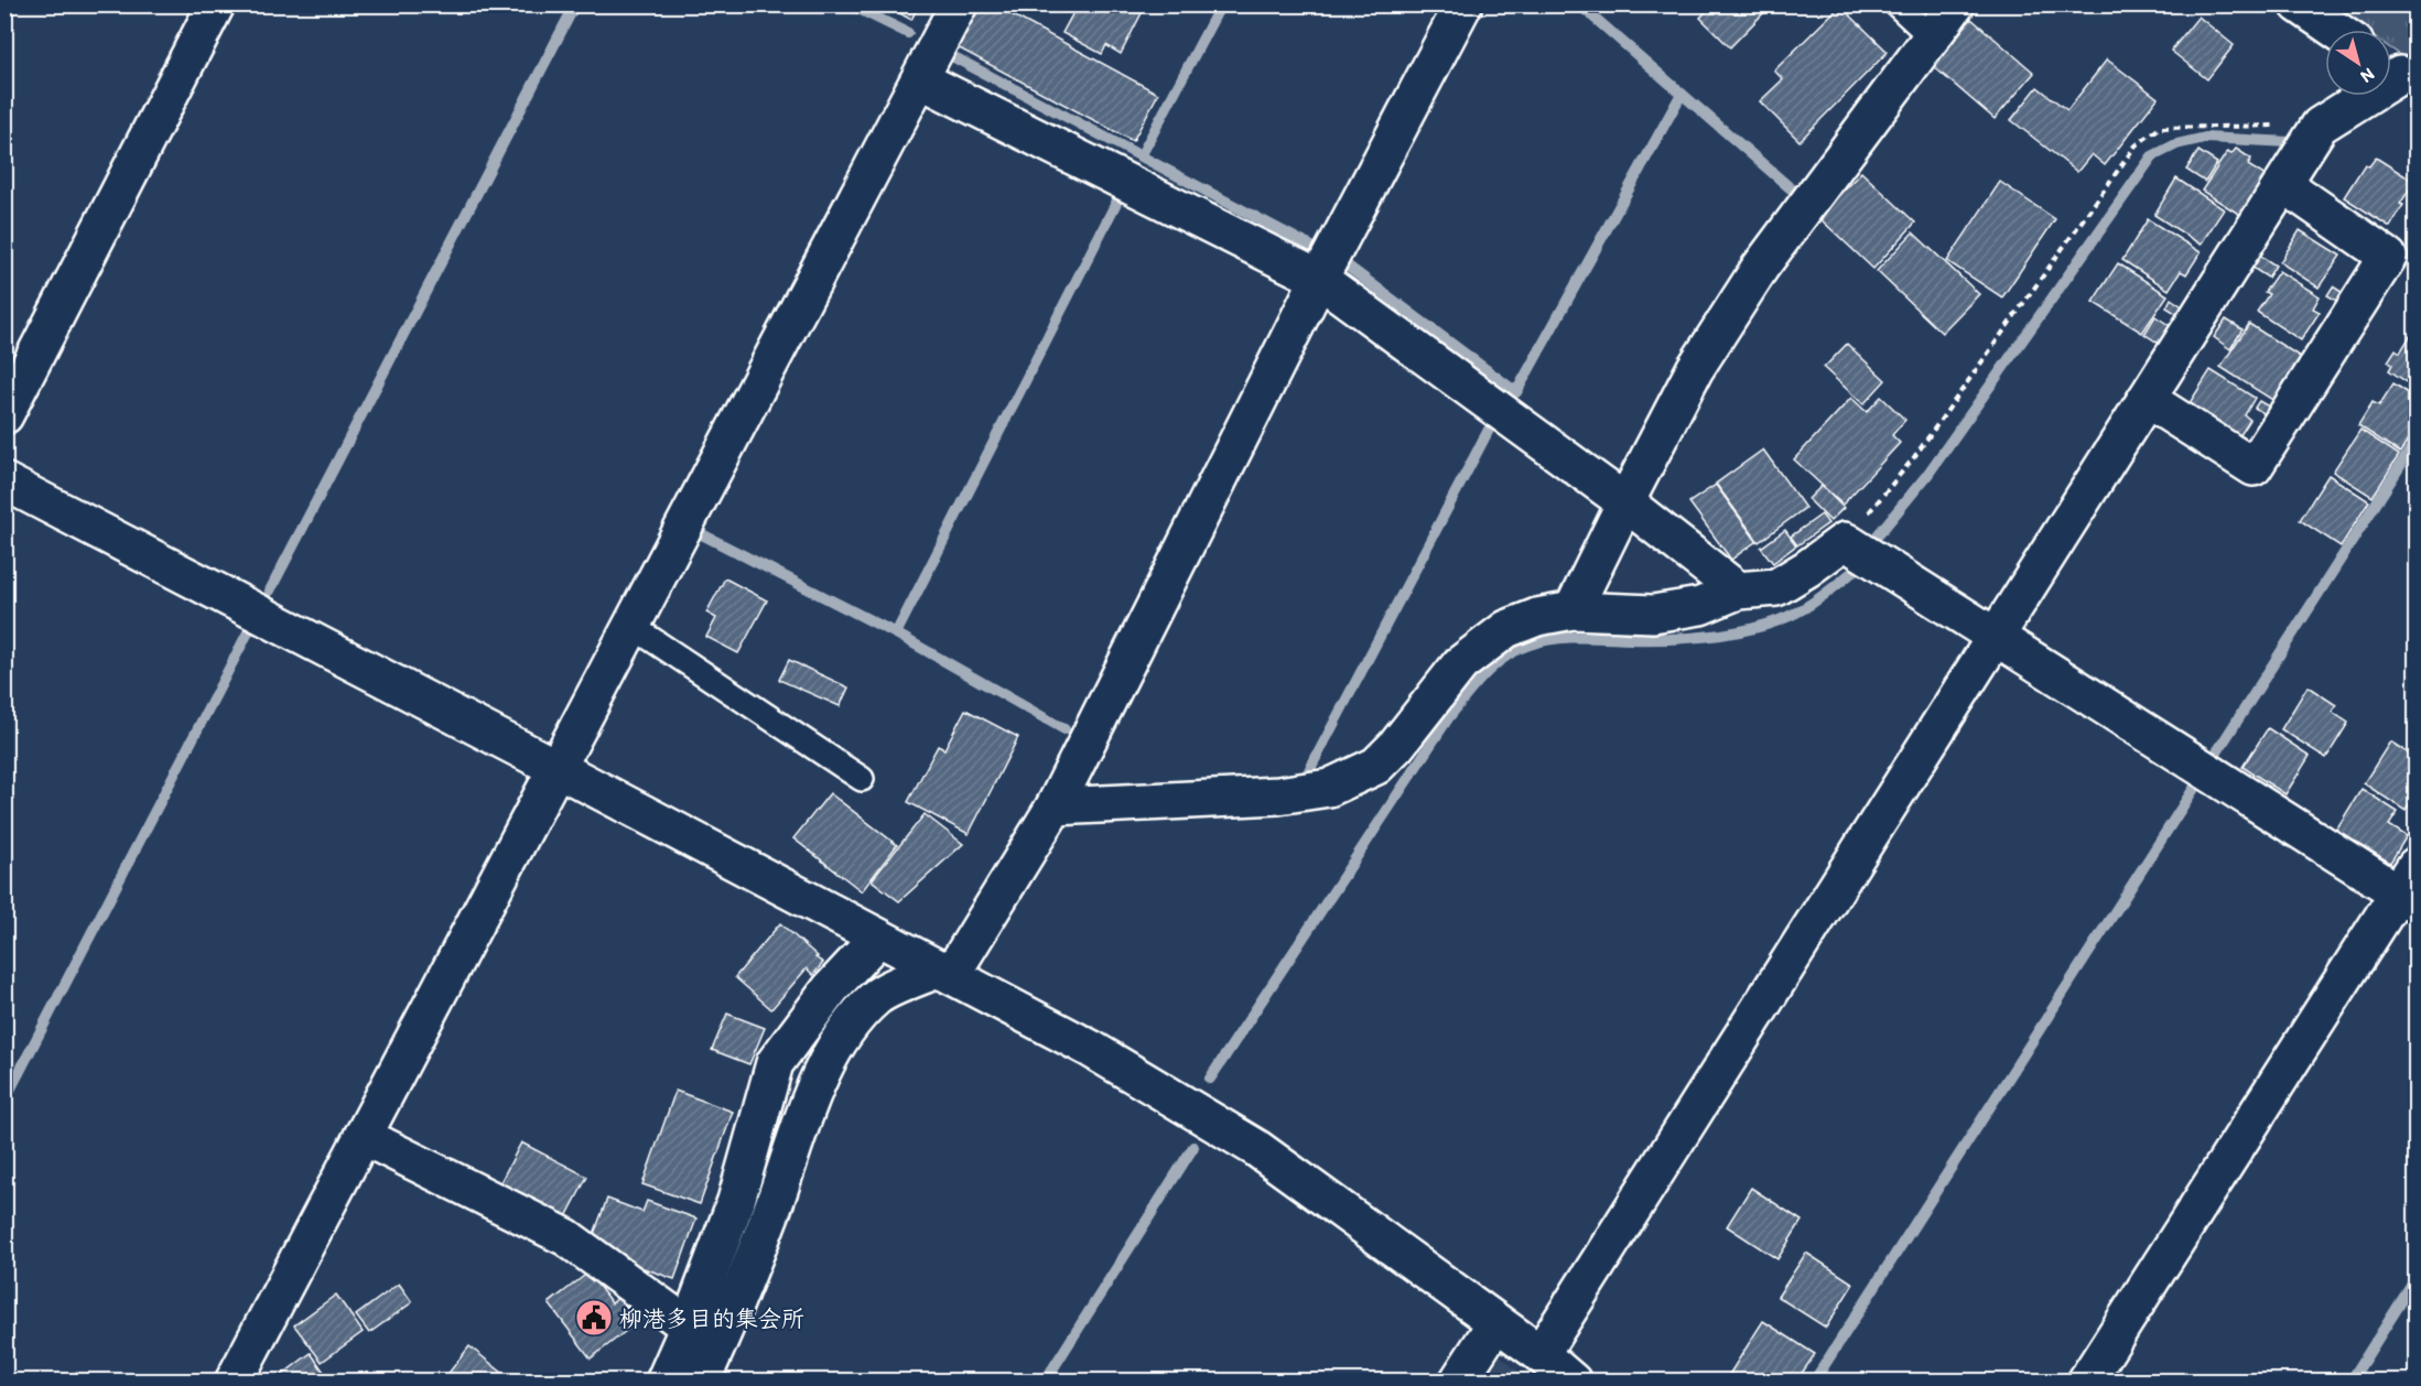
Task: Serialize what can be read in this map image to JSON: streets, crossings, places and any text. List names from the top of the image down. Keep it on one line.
{"places":{"public building":["柳港多目的集会所"]},"north":"bottom right"}
